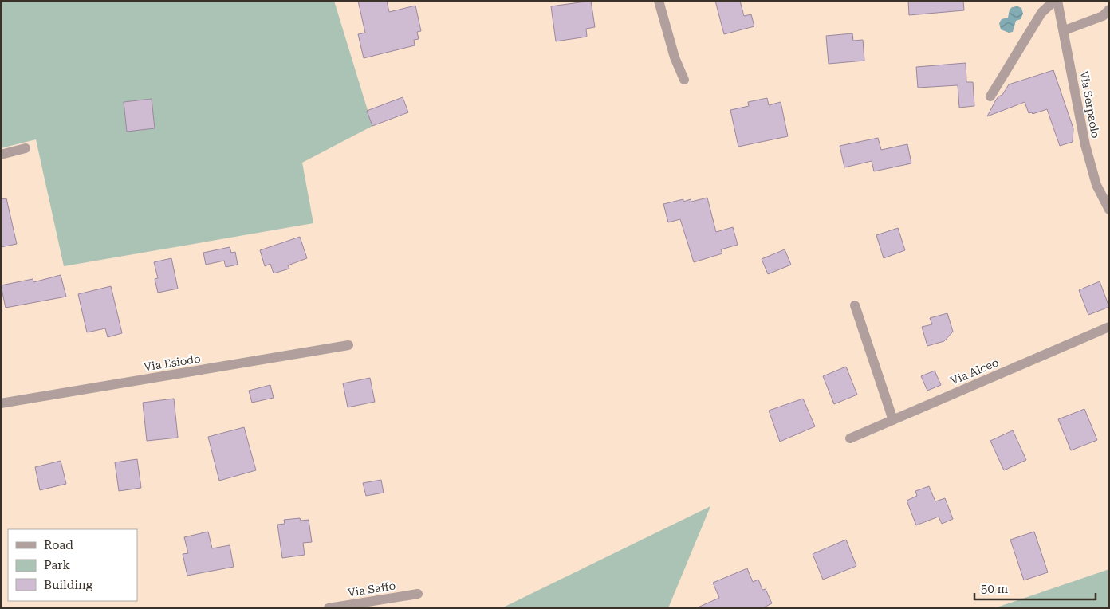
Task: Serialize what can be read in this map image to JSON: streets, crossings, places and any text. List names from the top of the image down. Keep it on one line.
{"streets":{"street":["Via Serpaolo","Via Esiodo","Via Alceo","Via Saffo"]},"legend":["Road","Park","Building"],"scale_bar":"50 m"}
